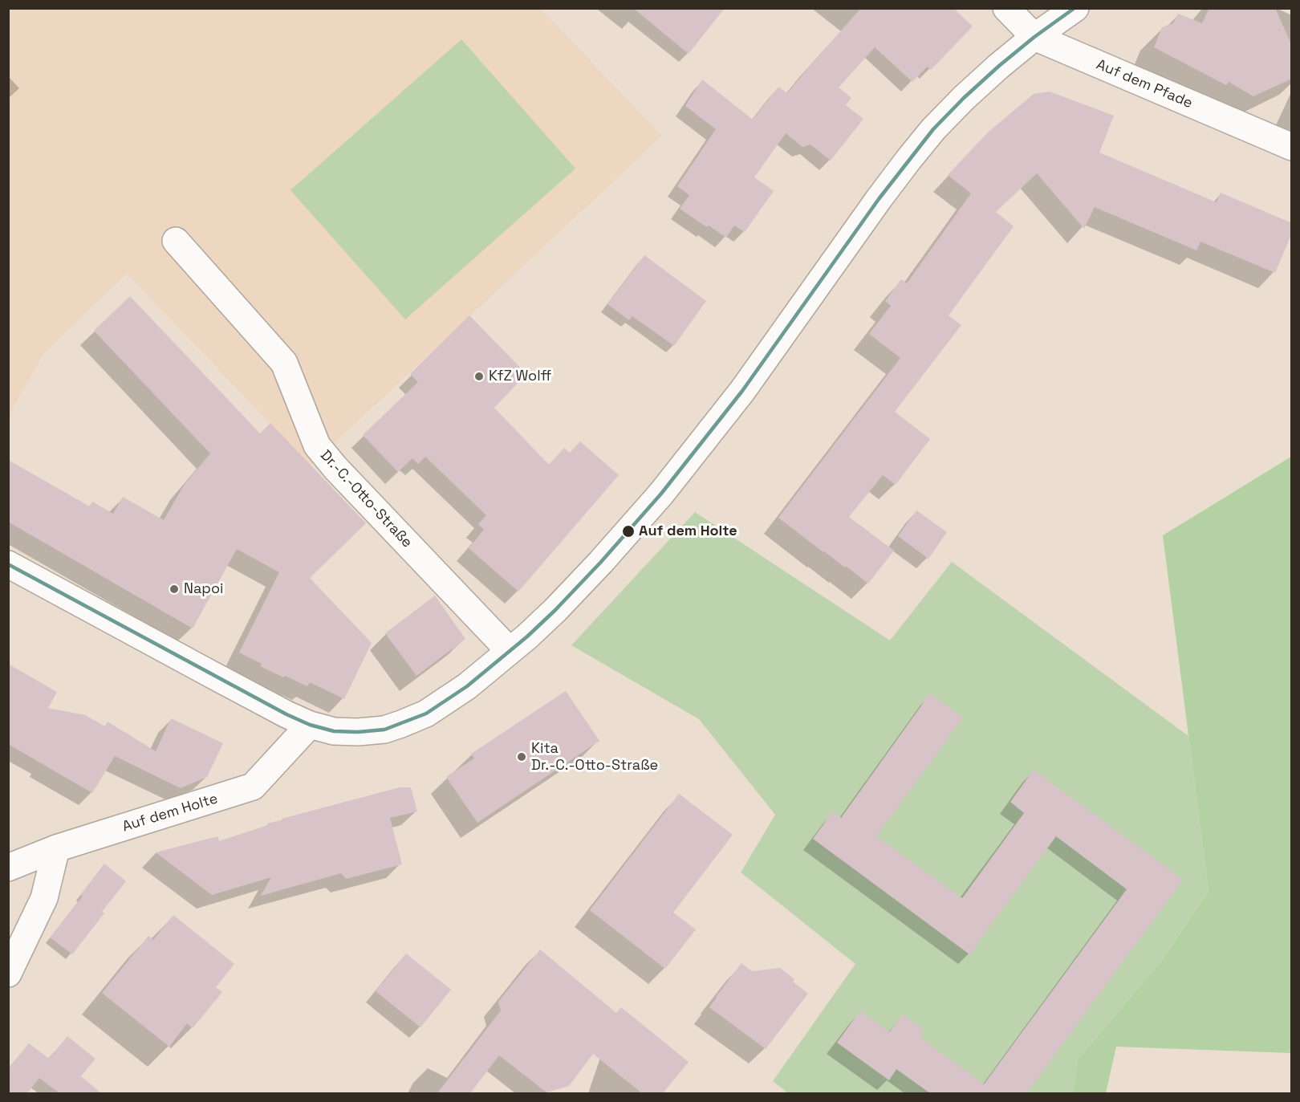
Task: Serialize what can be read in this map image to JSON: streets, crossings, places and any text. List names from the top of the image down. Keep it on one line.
{"streets":{"street":["Auf dem Pfade","Dr.-C.-Otto-Straße","Auf dem Holte"]},"places":["KfZ Wolff","Auf dem Holte","Napoi","Kita Dr.-C.-Otto-Straße"]}
